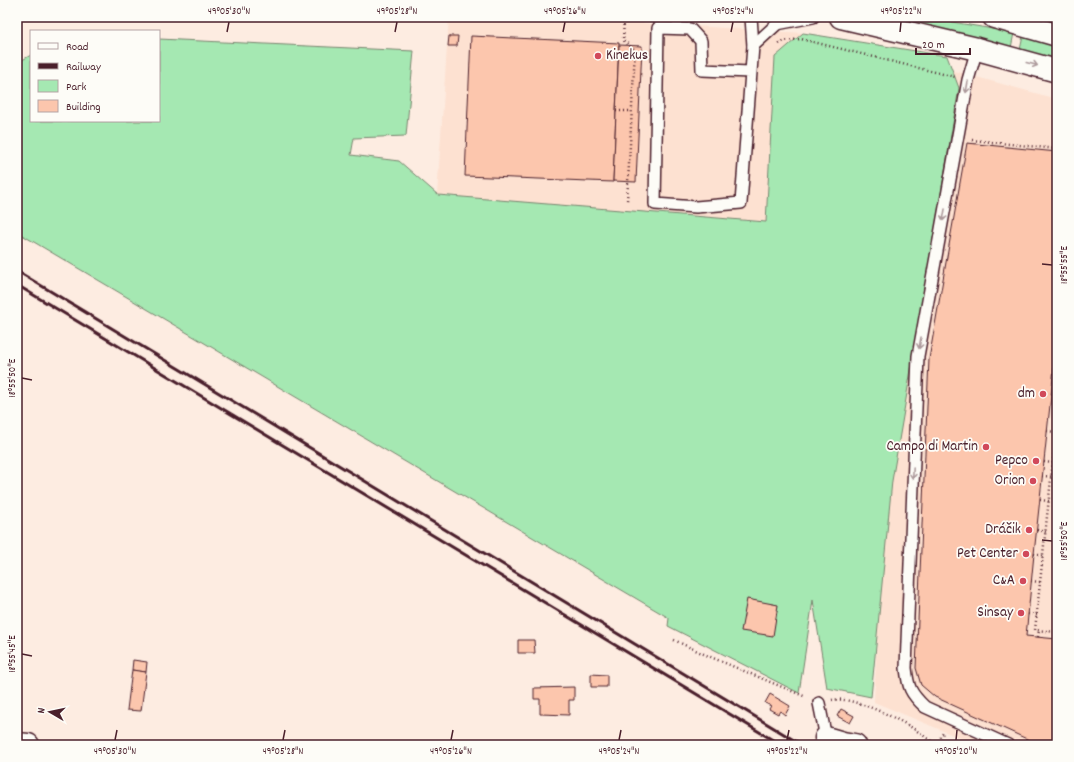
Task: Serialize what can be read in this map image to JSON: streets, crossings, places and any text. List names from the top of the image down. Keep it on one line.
{"places":["Kinekus","dm","Campo di Martin","Pepco","Orion","Dráčik","Pet Center","C&A","Sinsay"],"legend":["Road","Railway","Park","Building"],"scale_bar":"20 m","north":"left","coordinates":["49°05'30\"N","49°05'28\"N","49°05'26\"N","49°05'24\"N","49°05'22\"N","18°55'55\"E","18°55'50\"E","18°55'45\"E","49°05'20\"N"]}
